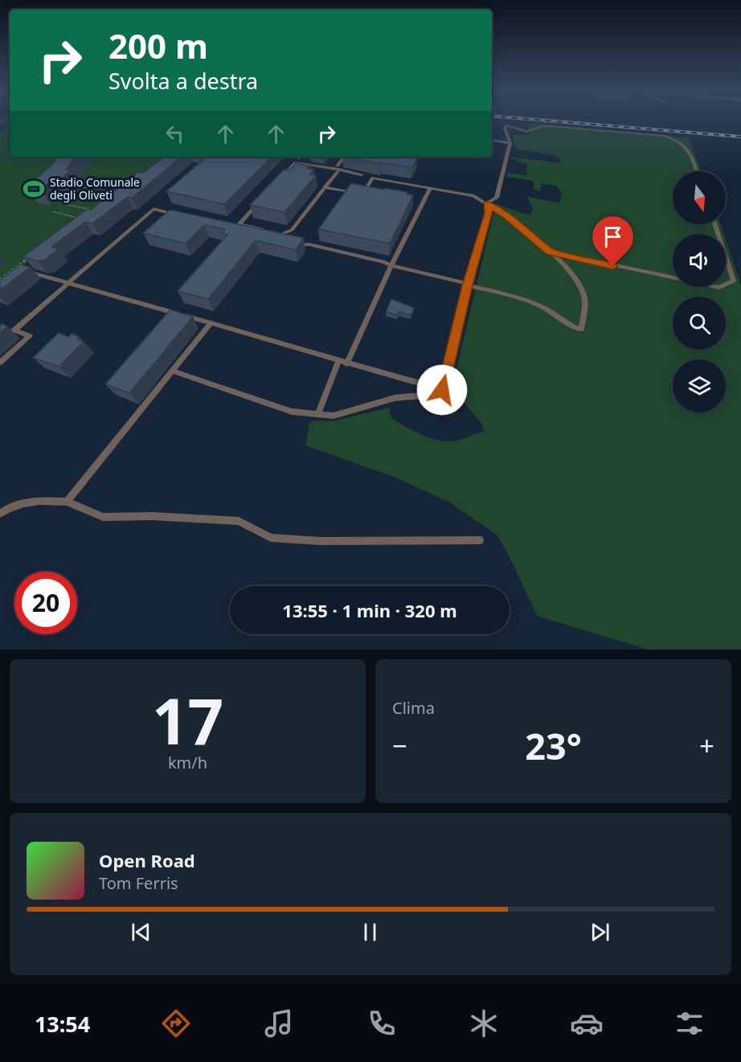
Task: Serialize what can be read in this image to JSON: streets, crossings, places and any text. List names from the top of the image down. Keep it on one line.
{"places":{"sports":["Stadio Comunale degli Oliveti"]},"north":"bottom","page":{"turn":["200 m","Svolta a destra"],"limit":"20","trip":"13:55 · 1 min · 320 m","tile":[["17","km/h"],"Clima"],"heat":["−","23°","+"],"song":["Open Road","Tom Ferris"],"tabs":"13:54"}}
